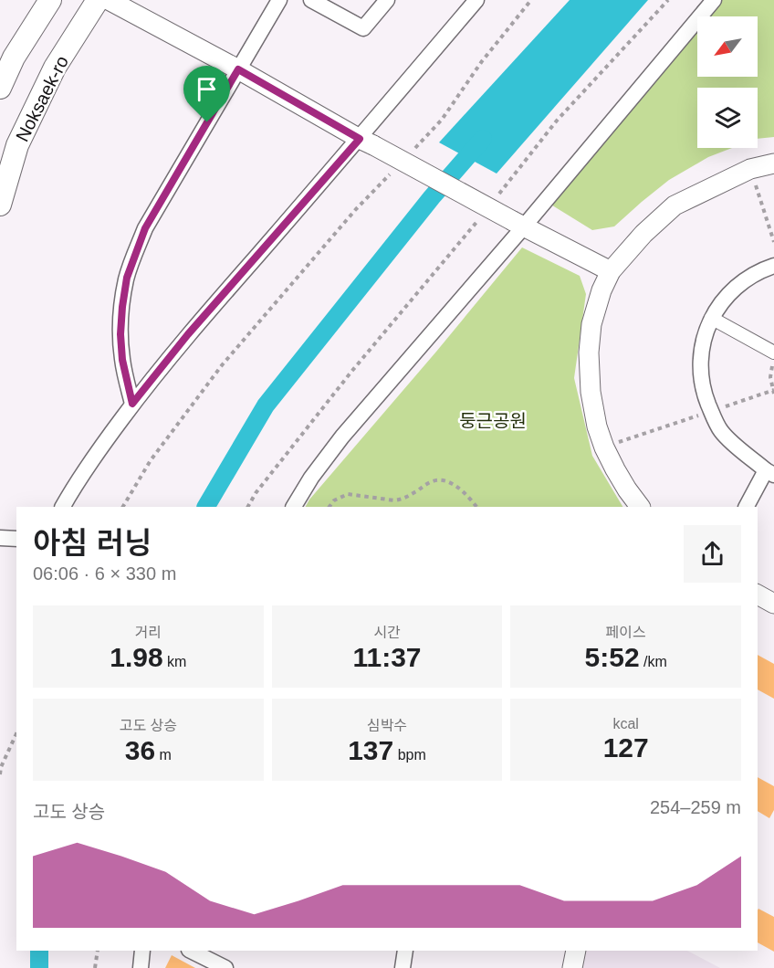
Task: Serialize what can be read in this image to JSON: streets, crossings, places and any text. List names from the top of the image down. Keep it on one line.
{"streets":{"main road":["Noksaek-ro"]},"parks":["둥근공원"],"north":"bottom left","page":{"heading":["아침 러닝","06:06 · 6 × 330 m"],"stats":[["거리","1.98 km"],["시간","11:37"],["페이스","5:52 /km"],["고도 상승","36 m"],["심박수","137 bpm"],["kcal","127"]],"chart":["고도 상승","254–259 m"]}}
